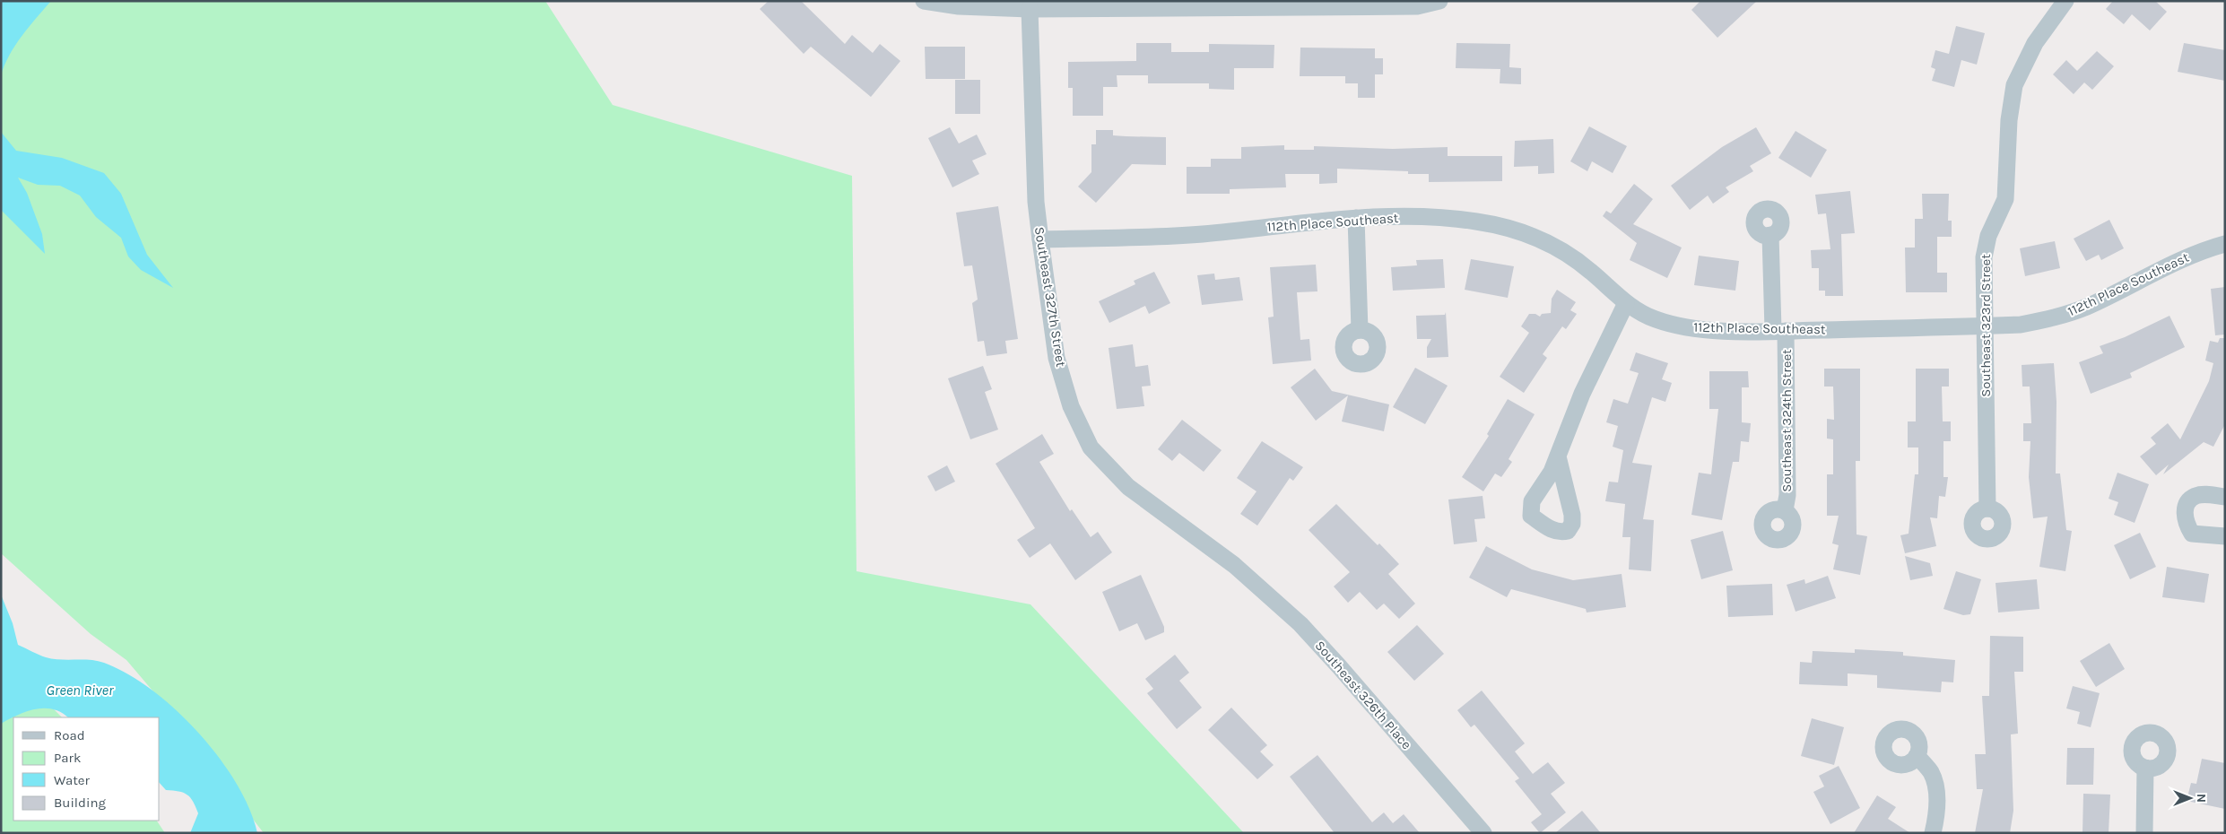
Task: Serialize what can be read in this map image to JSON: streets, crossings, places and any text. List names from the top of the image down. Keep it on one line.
{"streets":{"street":["112th Place Southeast","Southeast 327th Street","Southeast 323rd Street","Southeast 324th Street","Southeast 326th Place"]},"crossings":[["112th Place Southeast","Southeast 327th Street"],["112th Place Southeast","Southeast 323rd Street"],["112th Place Southeast","Southeast 324th Street"],["Southeast 327th Street","Southeast 326th Place"]],"water":["Green River"],"legend":["Road","Park","Water","Building"],"north":"right"}
